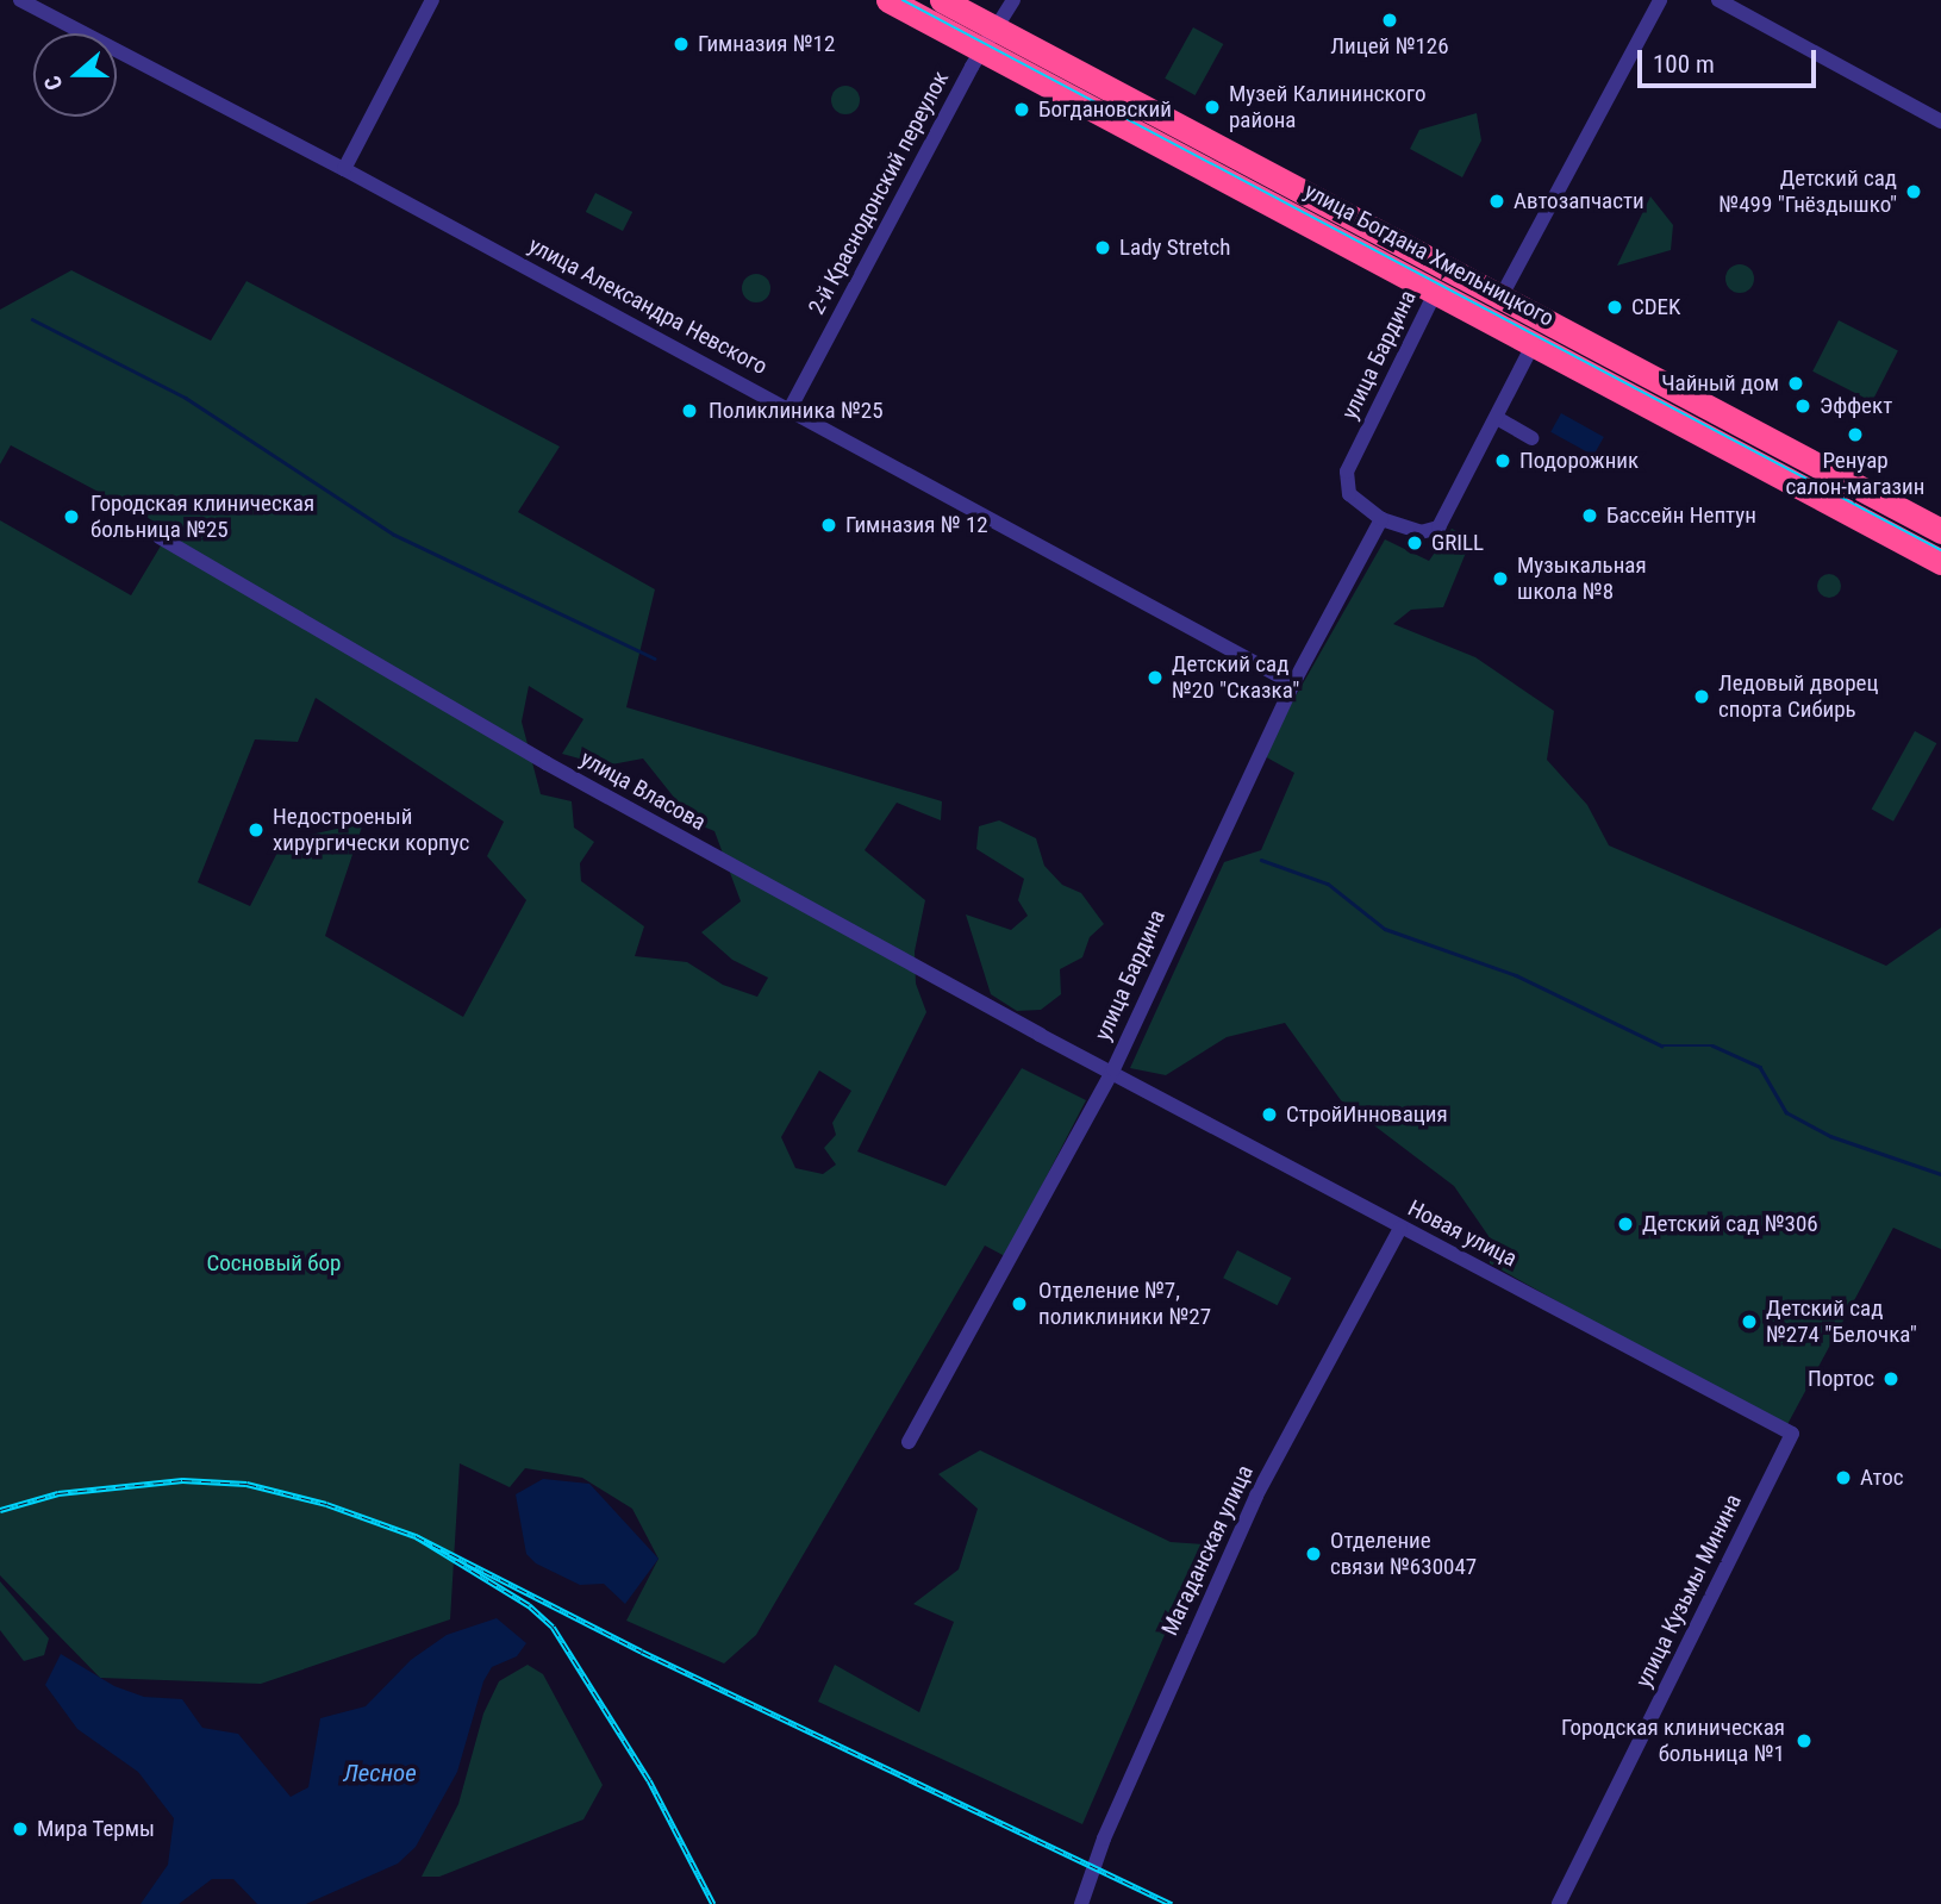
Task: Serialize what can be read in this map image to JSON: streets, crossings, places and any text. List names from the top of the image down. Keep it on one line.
{"streets":{"highway":["улица Богдана Хмельницкого"],"street":["2-й Краснодонский переулок","улица Александра Невского","улица Бардина","улица Власова","Новая улица","Магаданская улица","улица Кузьмы Минина"]},"crossings":[["2-й Краснодонский переулок","улица Богдана Хмельницкого"],["2-й Краснодонский переулок","улица Александра Невского"],["улица Богдана Хмельницкого","улица Бардина"],["улица Александра Невского","улица Бардина"],["улица Бардина","улица Власова"],["улица Бардина","Новая улица"],["улица Власова","Новая улица"],["Новая улица","Магаданская улица"],["Новая улица","улица Кузьмы Минина"]],"water":["Лесное"],"parks":["Сосновый бор"],"places":["Лицей №126","Гимназия №12","Музей Калининского района","Богдановский","Детский сад №499 \"Гнёздышко\"","Автозапчасти","Lady Stretch","CDEK","Чайный дом","Эффект","Поликлиника №25","Ренуар салон-магазин","Подорожник","Бассейн Нептун","Городская клиническая больница №25","Гимназия № 12","GRILL","Музыкальная школа №8","Детский сад №20 \"Сказка\"","Ледовый дворец спорта Сибирь","Недостроеный хирургически корпус","СтройИнновация","Детский сад №306","Отделение №7, поликлиники №27","Детский сад №274 \"Белочка\"","Портос","Атос","Отделение связи №630047","Городская клиническая больница №1","Мира Термы"],"scale_bar":"100 m","north":"left"}
